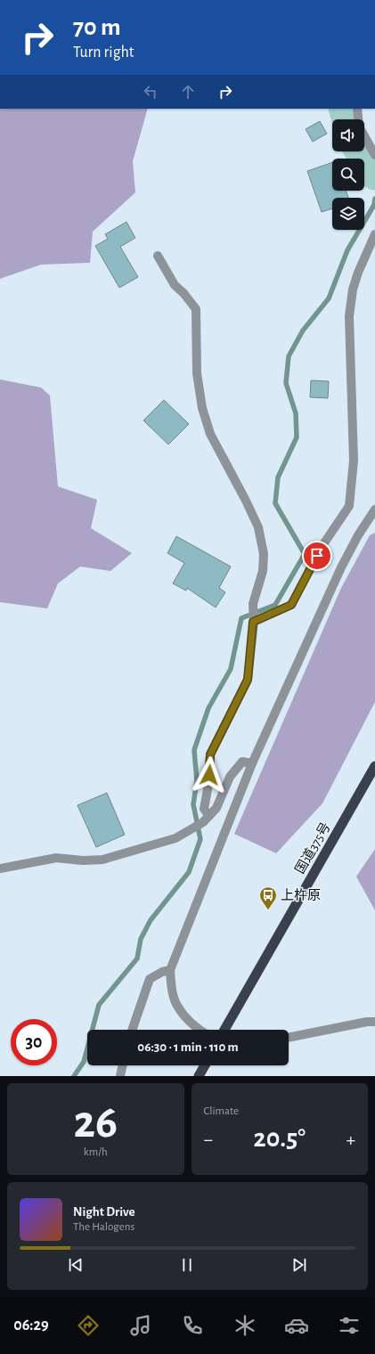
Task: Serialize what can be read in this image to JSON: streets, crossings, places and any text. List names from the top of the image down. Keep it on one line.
{"streets":{"highway":["国道375号"]},"places":{"bus stop":["上杵原"]},"page":{"turn":["70 m","Turn right"],"limit":"30","trip":"06:30 · 1 min · 110 m","tile":[["26","km/h"],"Climate"],"heat":["−","20.5°","+"],"song":["Night Drive","The Halogens"],"tabs":"06:29"}}
